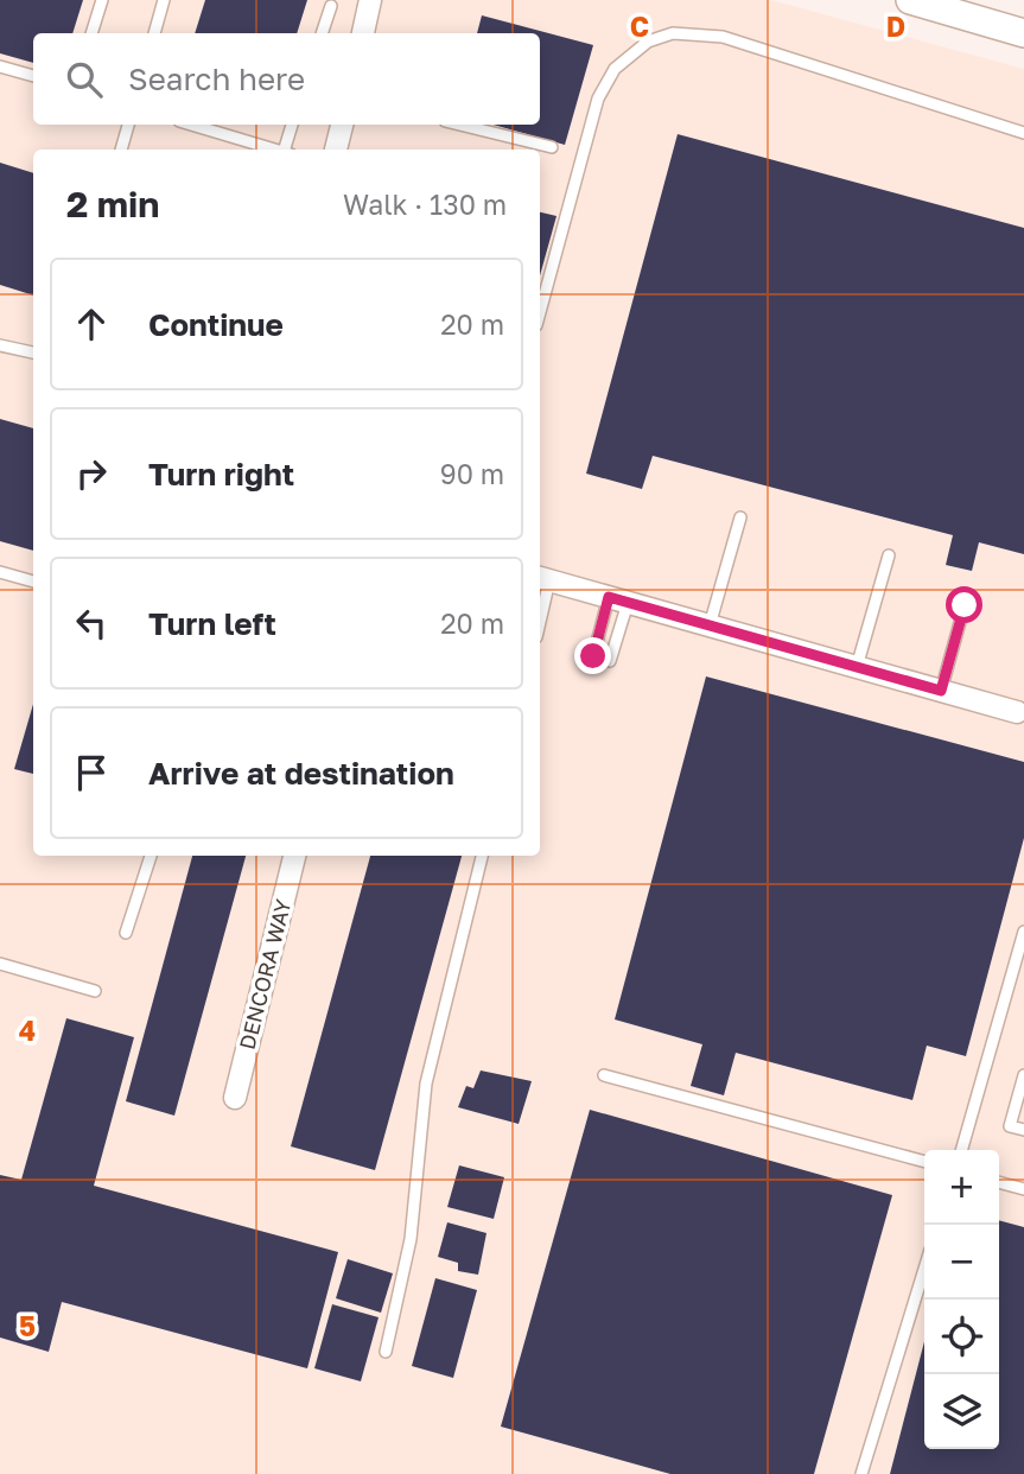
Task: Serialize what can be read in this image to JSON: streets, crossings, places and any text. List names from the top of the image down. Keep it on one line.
{"streets":{"street":["DENCORA WAY"]},"page":{"search":"Search here","heading":["2 min","Walk · 130 m"],"list":[["Continue","20 m"],["Turn right","90 m"],["Turn left","20 m"],"Arrive at destination"],"map_buttons":["+","−"]},"grid":{"columns":["C","D"],"rows":["4","5"]}}
